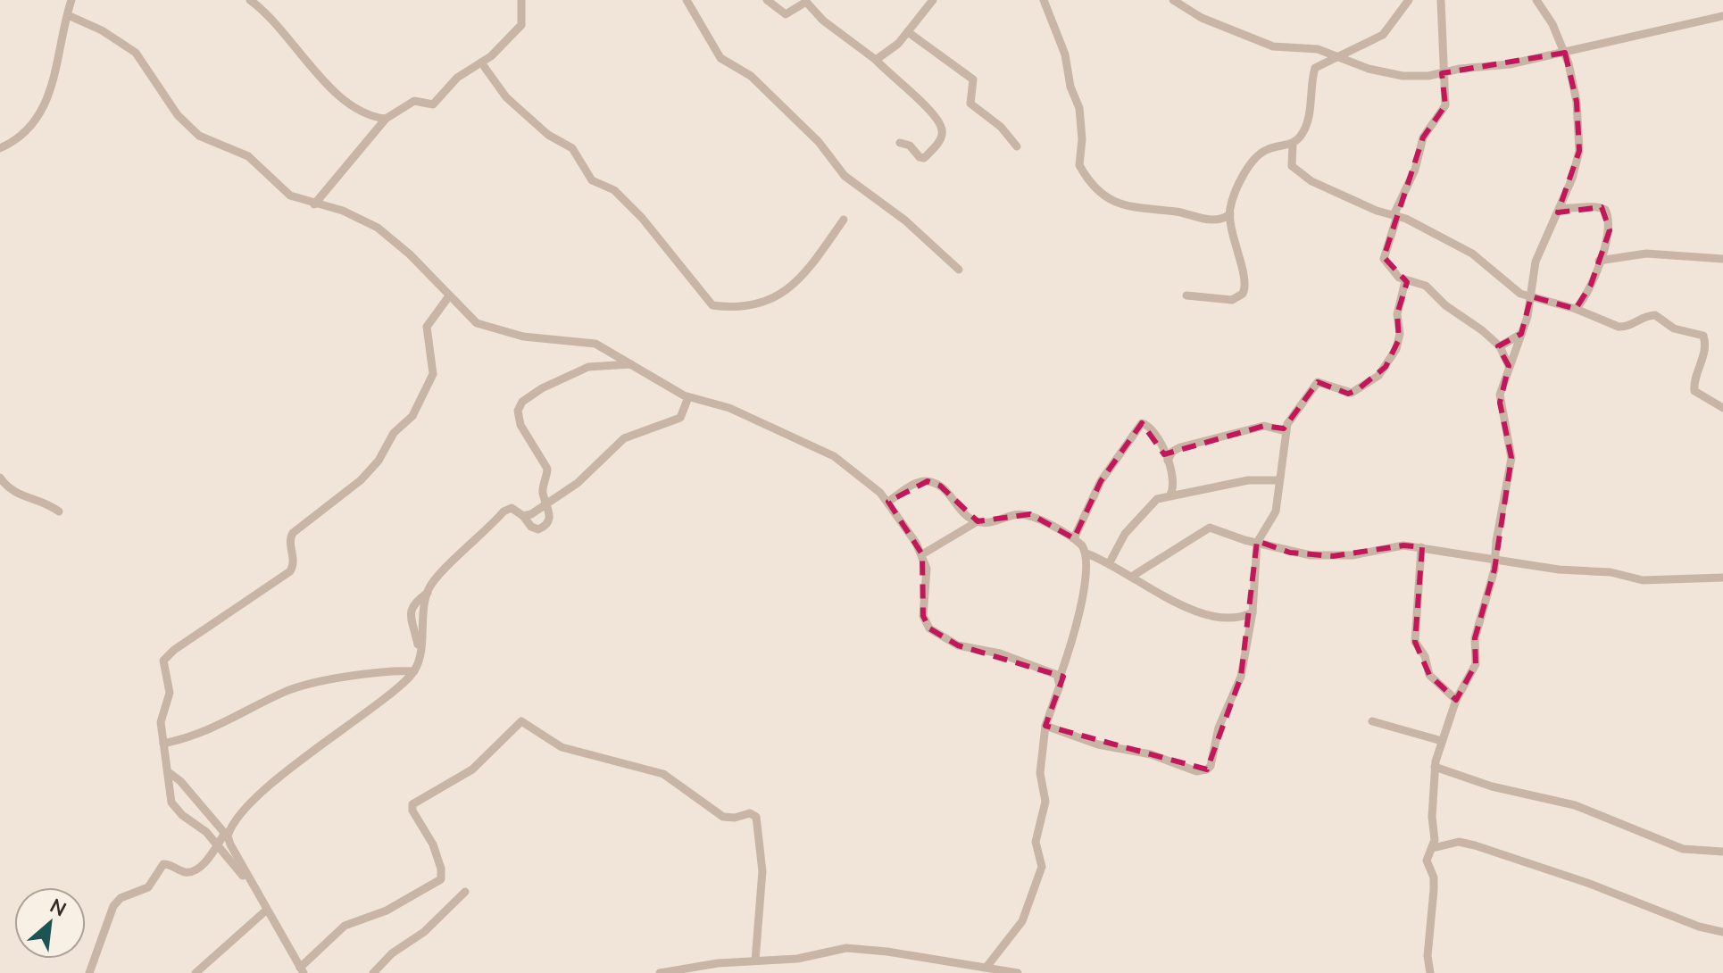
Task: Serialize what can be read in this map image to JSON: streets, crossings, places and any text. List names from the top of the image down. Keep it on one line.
{"north":"top right"}
